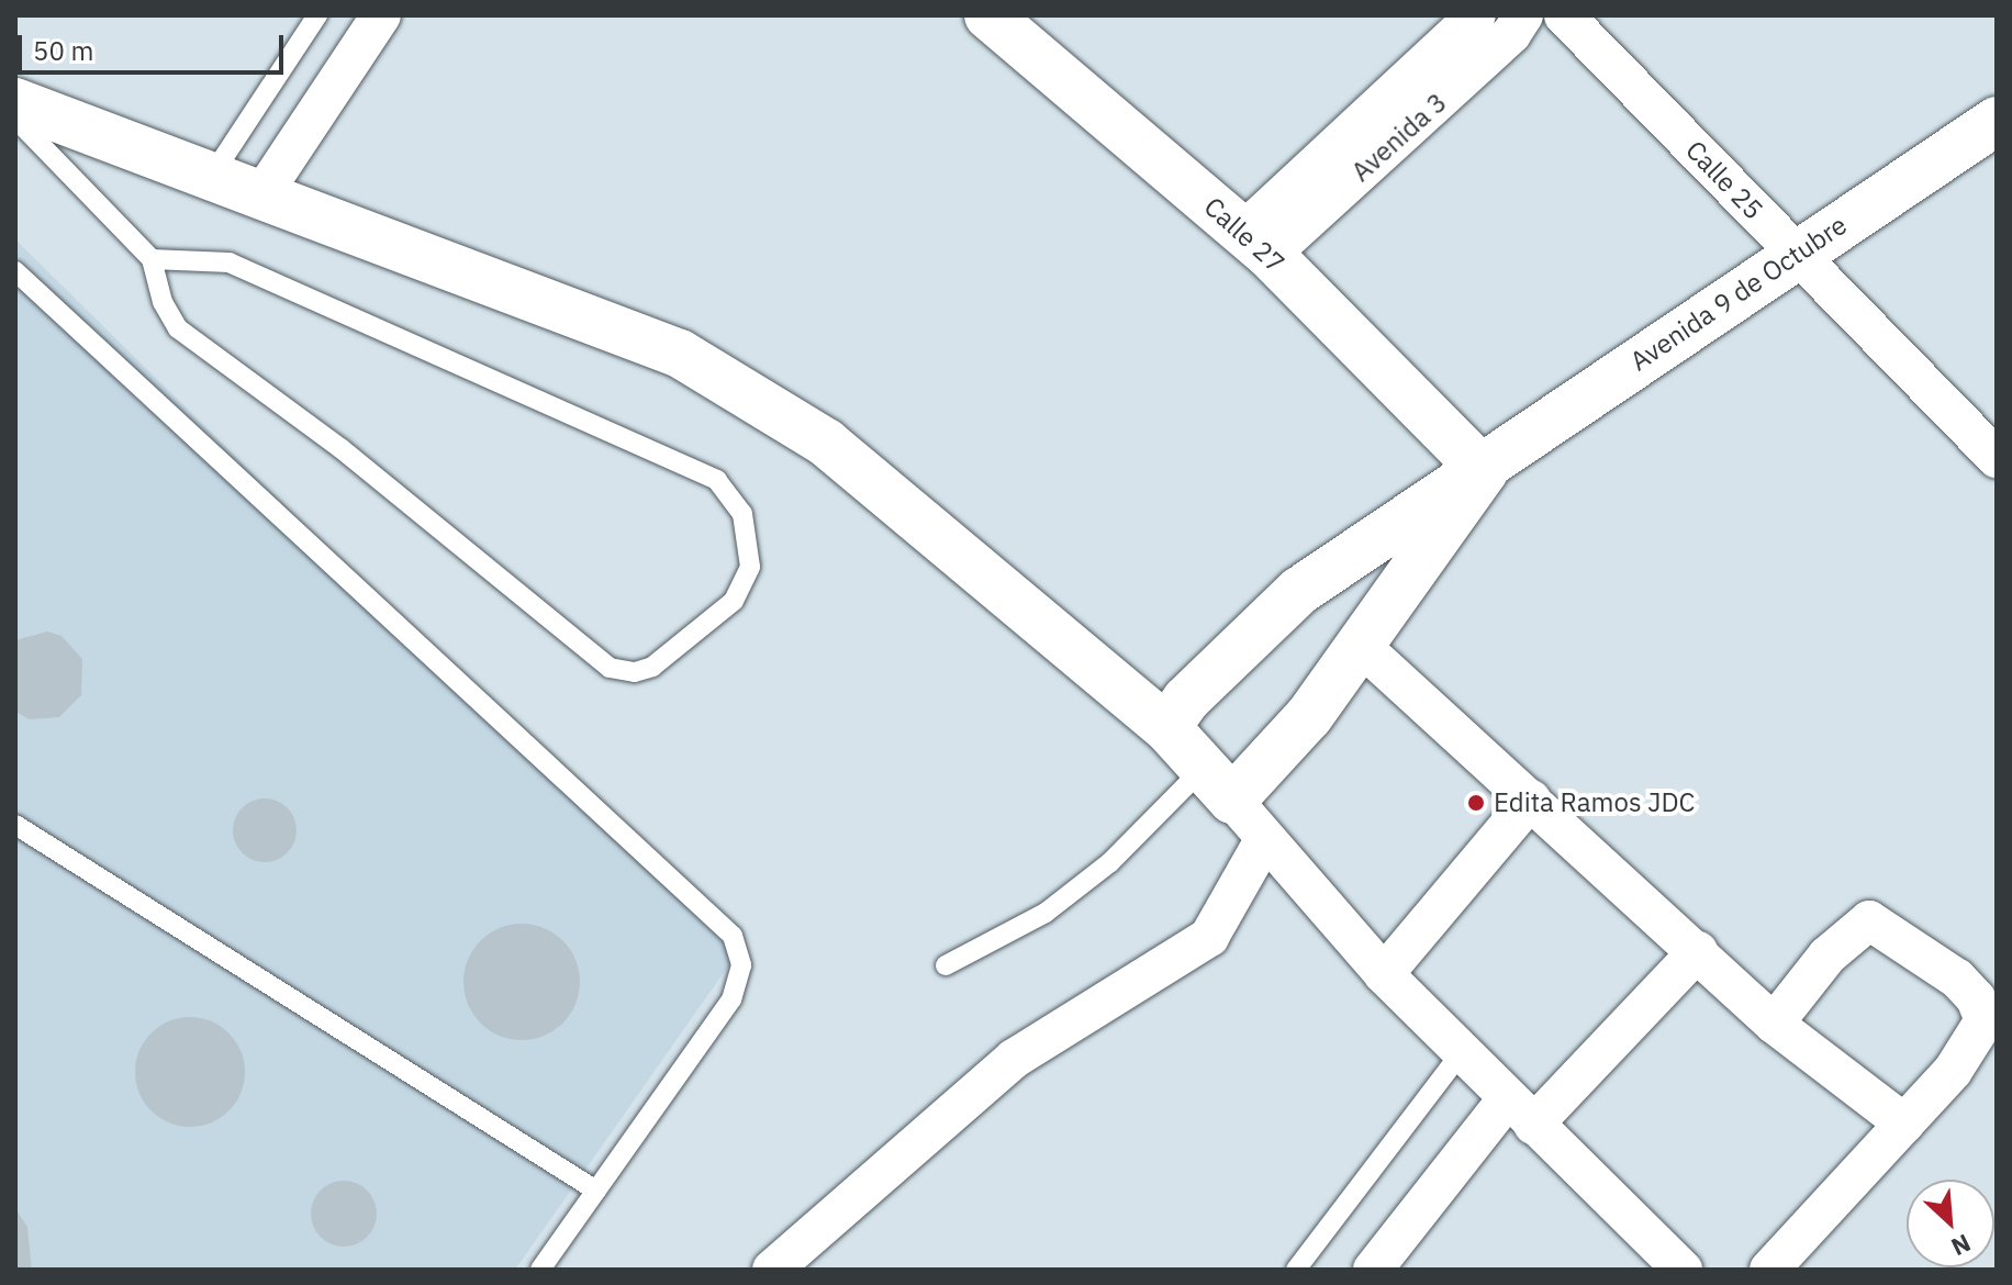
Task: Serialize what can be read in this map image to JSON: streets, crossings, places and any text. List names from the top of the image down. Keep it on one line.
{"streets":{"main road":["Calle 27","Avenida 9 de Octubre"],"street":["Avenida 3","Calle 25"]},"crossings":[["Avenida 3","Calle 27"],["Calle 25","Avenida 9 de Octubre"],["Calle 27","Avenida 9 de Octubre"]],"places":["Edita Ramos JDC"],"scale_bar":"50 m","north":"bottom right"}
